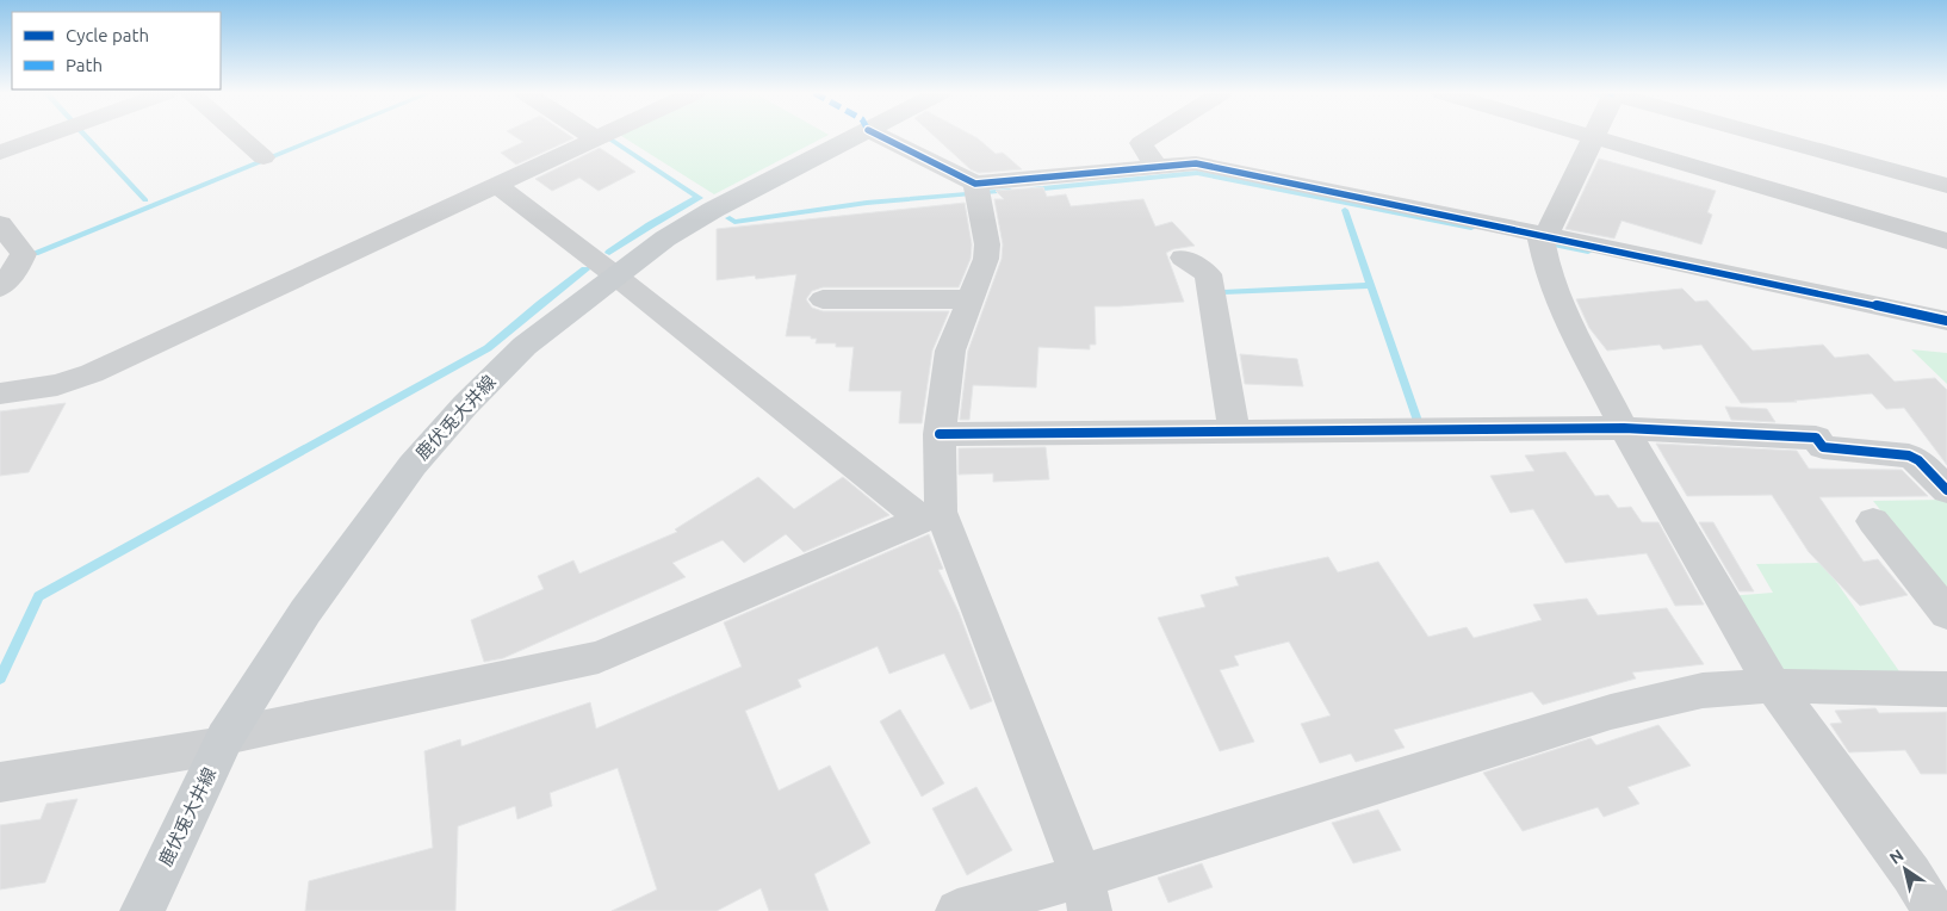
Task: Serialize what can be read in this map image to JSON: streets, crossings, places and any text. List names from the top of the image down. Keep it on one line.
{"streets":{"main road":["鹿伏兎大井線"]},"legend":["Cycle path","Path"],"north":"top left"}
